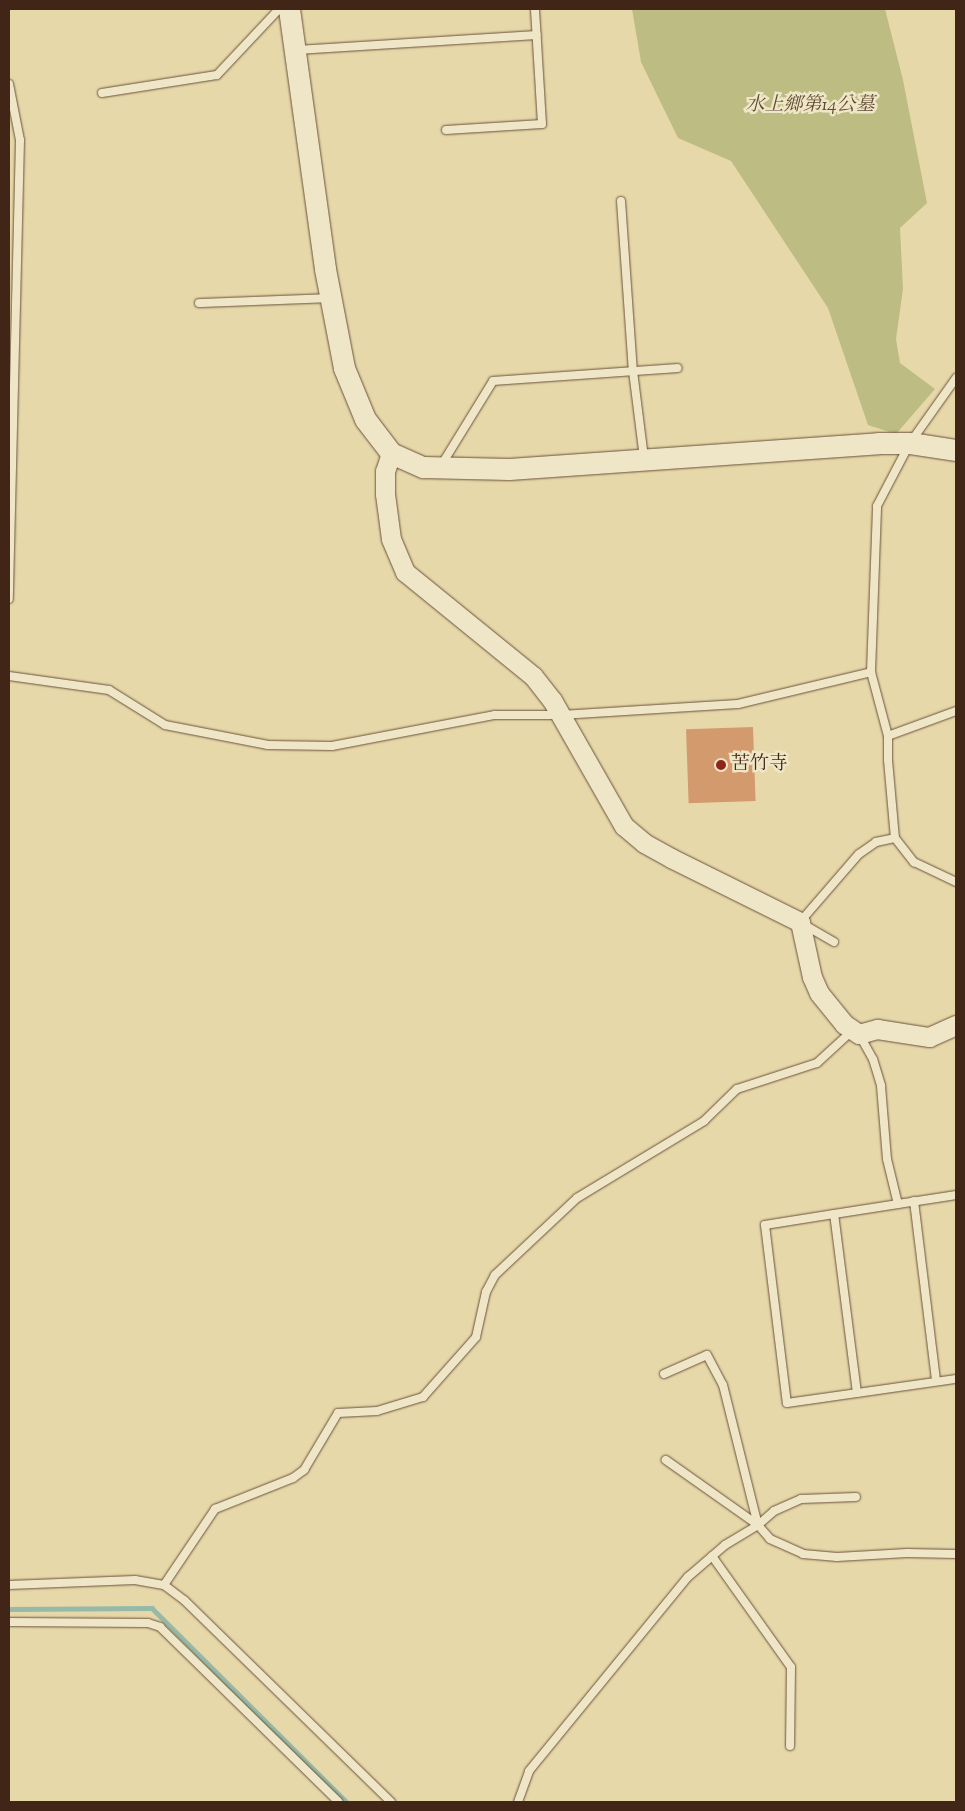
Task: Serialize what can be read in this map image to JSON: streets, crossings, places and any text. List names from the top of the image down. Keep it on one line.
{"parks":["水上鄉第14公墓"],"places":["苦竹寺"]}
